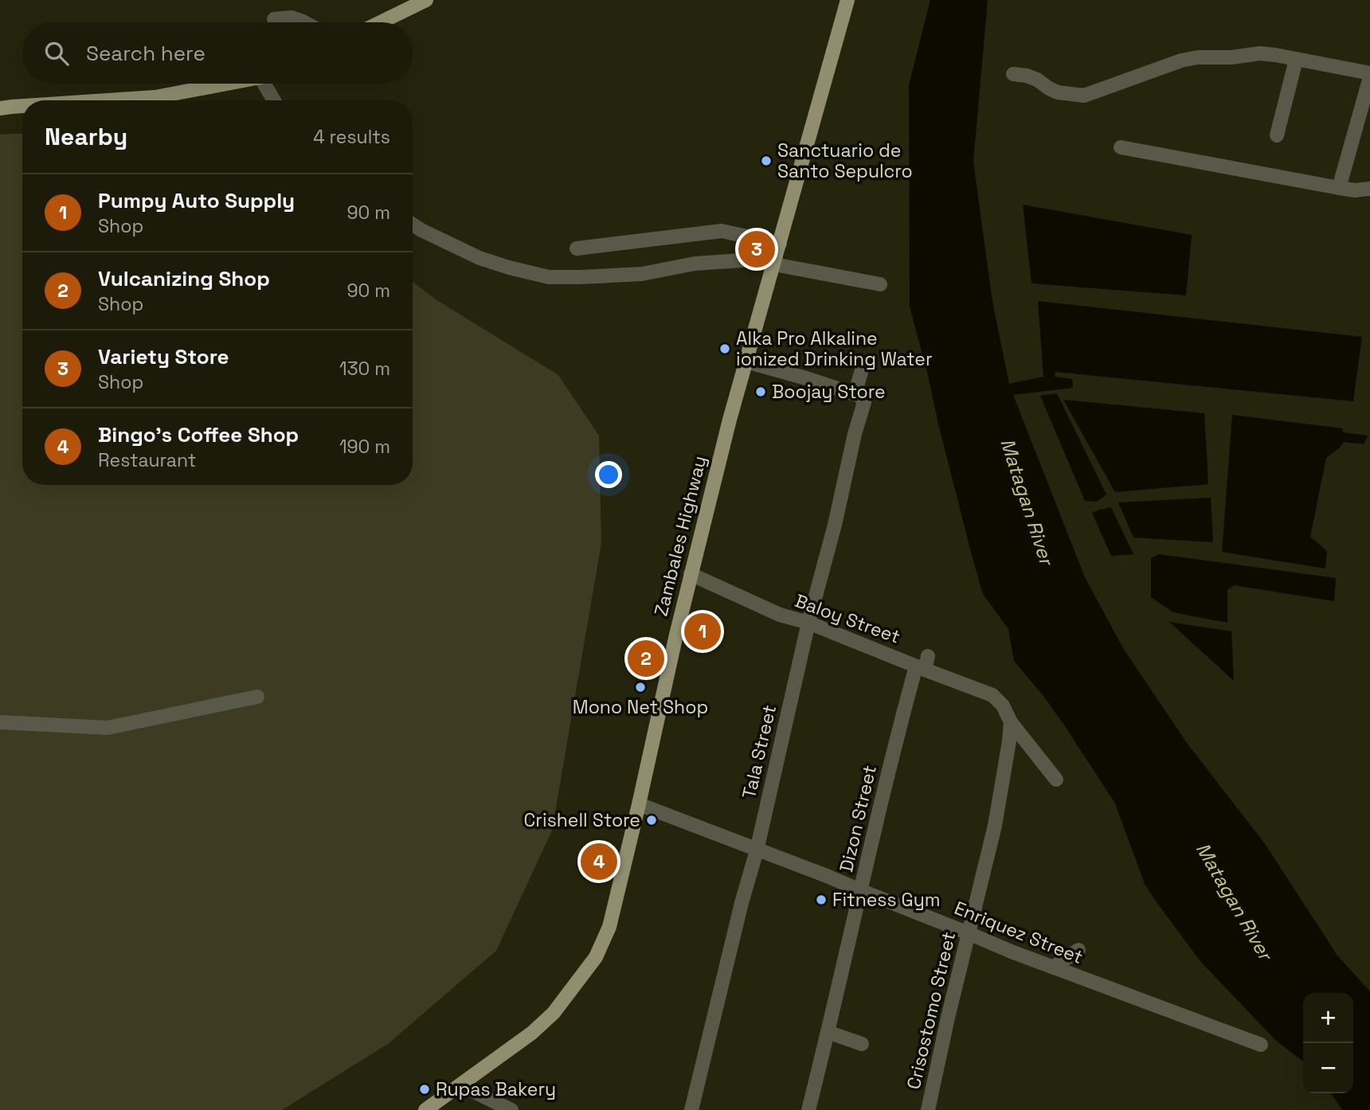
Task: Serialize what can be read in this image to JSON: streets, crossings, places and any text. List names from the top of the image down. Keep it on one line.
{"streets":{"main road":["Zambales Highway"],"street":["Baloy Street","Tala Street","Dizon Street","Enriquez Street","Crisostomo Street"]},"crossings":[["Zambales Highway","Baloy Street"],["Zambales Highway","Enriquez Street"],["Baloy Street","Tala Street"],["Baloy Street","Dizon Street"],["Baloy Street","Crisostomo Street"],["Tala Street","Enriquez Street"],["Dizon Street","Enriquez Street"],["Enriquez Street","Crisostomo Street"]],"water":["Matagan River"],"places":["Sanctuario de Santo Sepulcro","Alka Pro Alkaline ionized Drinking Water","Boojay Store","Mono Net Shop","Crishell Store","Fitness Gym","Rupas Bakery"],"page":{"search":"Search here","heading":["Nearby","4 results"],"list":[{"mark":"1","name":"Pumpy Auto Supply","note":"Shop","value":"90 m"},{"mark":"2","name":"Vulcanizing Shop","note":"Shop","value":"90 m"},{"mark":"3","name":"Variety Store","note":"Shop","value":"130 m"},{"mark":"4","name":"Bingo's Coffee Shop","note":"Restaurant","value":"190 m"}],"pins":["3","1","2","4"],"map_buttons":["+","−"]}}
